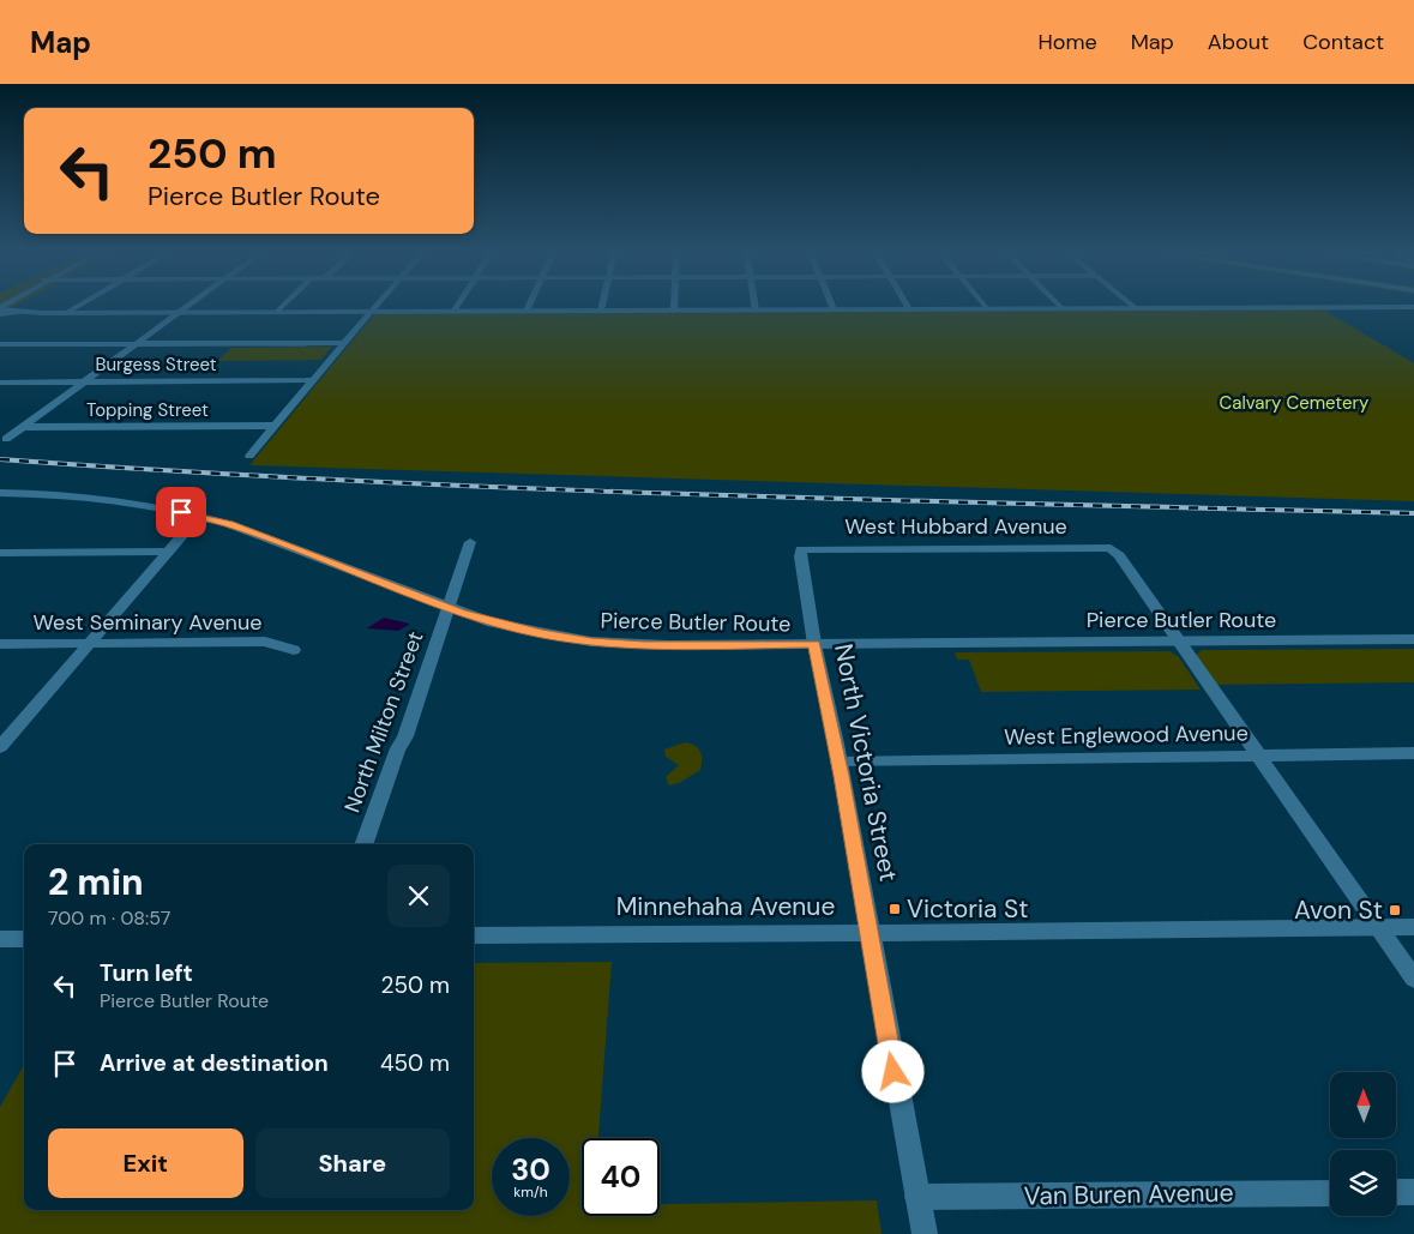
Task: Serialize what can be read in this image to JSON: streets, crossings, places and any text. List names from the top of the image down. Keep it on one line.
{"streets":{"street":["Burgess Street","Topping Street","West Hubbard Avenue","Pierce Butler Route","West Seminary Avenue","North Milton Street","West Englewood Avenue","North Victoria Street","Minnehaha Avenue","Van Buren Avenue"]},"crossings":[["West Hubbard Avenue","Pierce Butler Route"],["West Hubbard Avenue","North Victoria Street"],["Pierce Butler Route","North Milton Street"],["Pierce Butler Route","North Victoria Street"],["West Englewood Avenue","North Victoria Street"],["North Victoria Street","Minnehaha Avenue"],["North Victoria Street","Van Buren Avenue"]],"parks":["Calvary Cemetery"],"places":{"transit":["Victoria St","Avon St"]},"north":"top","page":{"header":"Map","nav":["Home","Map","About","Contact"],"turn":["250 m","Pierce Butler Route"],"heading":["2 min","700 m · 08:57"],"list":[{"name":"Turn left","note":"Pierce Butler Route","value":"250 m"},{"name":"Arrive at destination","value":"450 m"}],"buttons":["Exit","Share"],"speed":"30 km/h","limit":"40"}}
